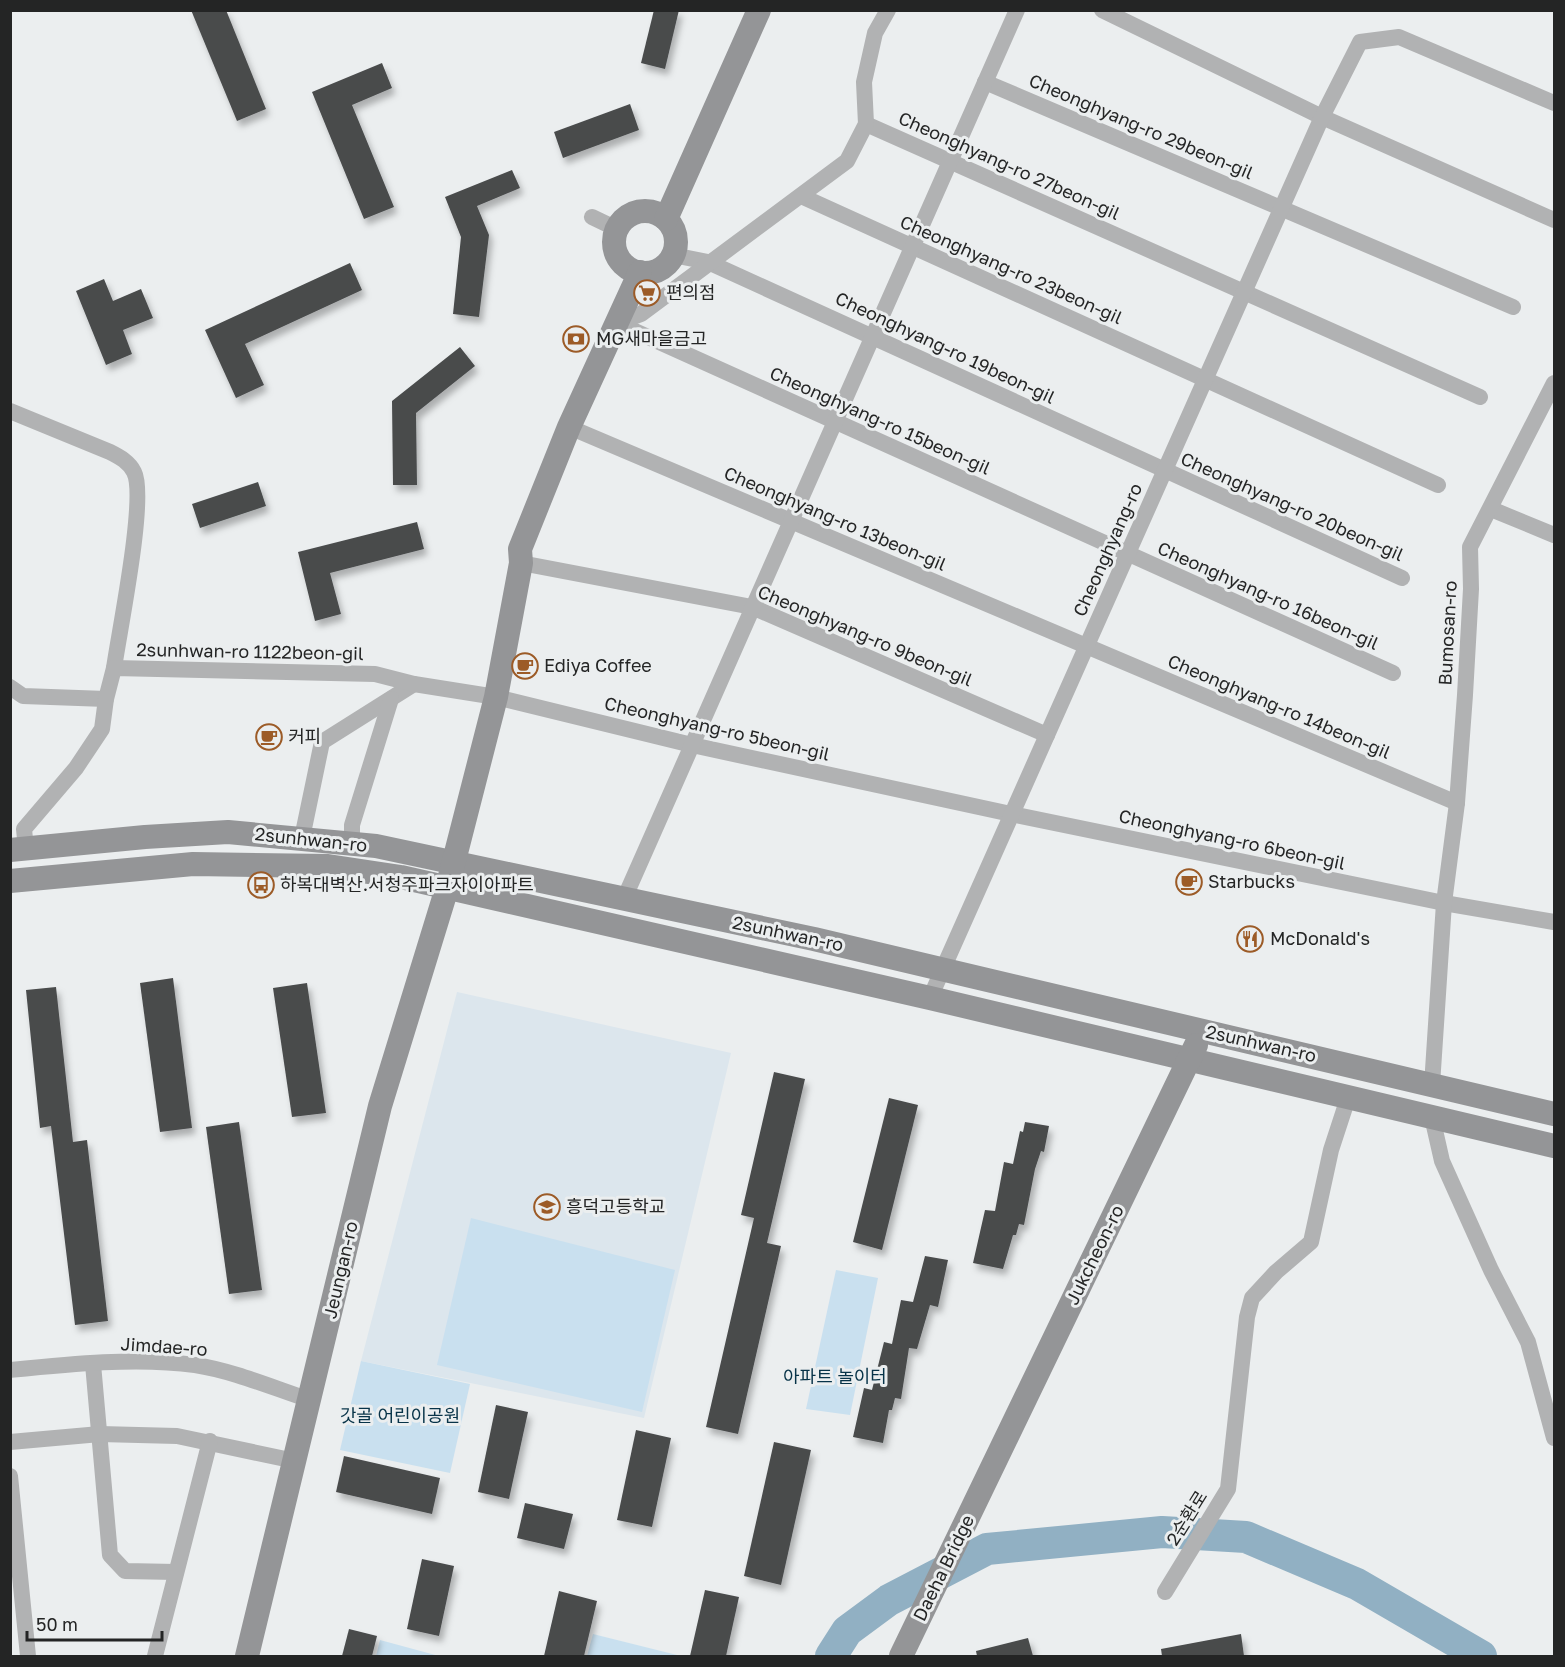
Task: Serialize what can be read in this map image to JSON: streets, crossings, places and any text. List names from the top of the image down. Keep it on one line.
{"streets":{"main road":["2sunhwan-ro","Jukcheon-ro","Jeungan-ro","Daeha Bridge"],"street":["Cheonghyang-ro 29beon-gil","Cheonghyang-ro 27beon-gil","Cheonghyang-ro 23beon-gil","Cheonghyang-ro 19beon-gil","Cheonghyang-ro 15beon-gil","Cheonghyang-ro 20beon-gil","Cheonghyang-ro 13beon-gil","Cheonghyang-ro","Cheonghyang-ro 16beon-gil","Bumosan-ro","Cheonghyang-ro 9beon-gil","2sunhwan-ro 1122beon-gil","Cheonghyang-ro 14beon-gil","Cheonghyang-ro 5beon-gil","Cheonghyang-ro 6beon-gil","Jimdae-ro","2순환로"]},"crossings":[["Cheonghyang-ro 29beon-gil","Cheonghyang-ro"],["Cheonghyang-ro 27beon-gil","Cheonghyang-ro"],["Cheonghyang-ro 23beon-gil","Cheonghyang-ro"],["Cheonghyang-ro 19beon-gil","Cheonghyang-ro 20beon-gil"],["Cheonghyang-ro 19beon-gil","Cheonghyang-ro"],["Cheonghyang-ro 19beon-gil","Jeungan-ro"],["Cheonghyang-ro 15beon-gil","Cheonghyang-ro"],["Cheonghyang-ro 15beon-gil","Cheonghyang-ro 16beon-gil"],["Cheonghyang-ro 15beon-gil","Jeungan-ro"],["Cheonghyang-ro 20beon-gil","Cheonghyang-ro"],["Cheonghyang-ro 13beon-gil","Cheonghyang-ro"],["Cheonghyang-ro 13beon-gil","Cheonghyang-ro 14beon-gil"],["Cheonghyang-ro 13beon-gil","Jeungan-ro"],["Cheonghyang-ro","Cheonghyang-ro 16beon-gil"],["Cheonghyang-ro","Cheonghyang-ro 9beon-gil"],["Cheonghyang-ro","Cheonghyang-ro 14beon-gil"],["Cheonghyang-ro","Cheonghyang-ro 5beon-gil"],["Cheonghyang-ro","2sunhwan-ro"],["Cheonghyang-ro","Cheonghyang-ro 6beon-gil"],["Bumosan-ro","Cheonghyang-ro 14beon-gil"],["Bumosan-ro","2sunhwan-ro"],["Bumosan-ro","Cheonghyang-ro 6beon-gil"],["Cheonghyang-ro 9beon-gil","Jeungan-ro"],["2sunhwan-ro 1122beon-gil","Cheonghyang-ro 5beon-gil"],["2sunhwan-ro 1122beon-gil","2sunhwan-ro"],["Cheonghyang-ro 5beon-gil","Cheonghyang-ro 6beon-gil"],["Cheonghyang-ro 5beon-gil","Jeungan-ro"],["2sunhwan-ro","Jukcheon-ro"],["2sunhwan-ro","Jeungan-ro"],["2sunhwan-ro","2순환로"],["Jukcheon-ro","Daeha Bridge"],["Jeungan-ro","Jimdae-ro"]],"parks":["아파트 놀이터","갓골 어린이공원"],"places":{"supermarket":["편의점"],"bank":["MG새마을금고"],"cafe":["Ediya Coffee","커피","Starbucks"],"bus stop":["하복대벽산.서청주파크자이아파트"],"restaurant":["McDonald's"],"school or university":["흥덕고등학교"]},"scale_bar":"50 m"}
